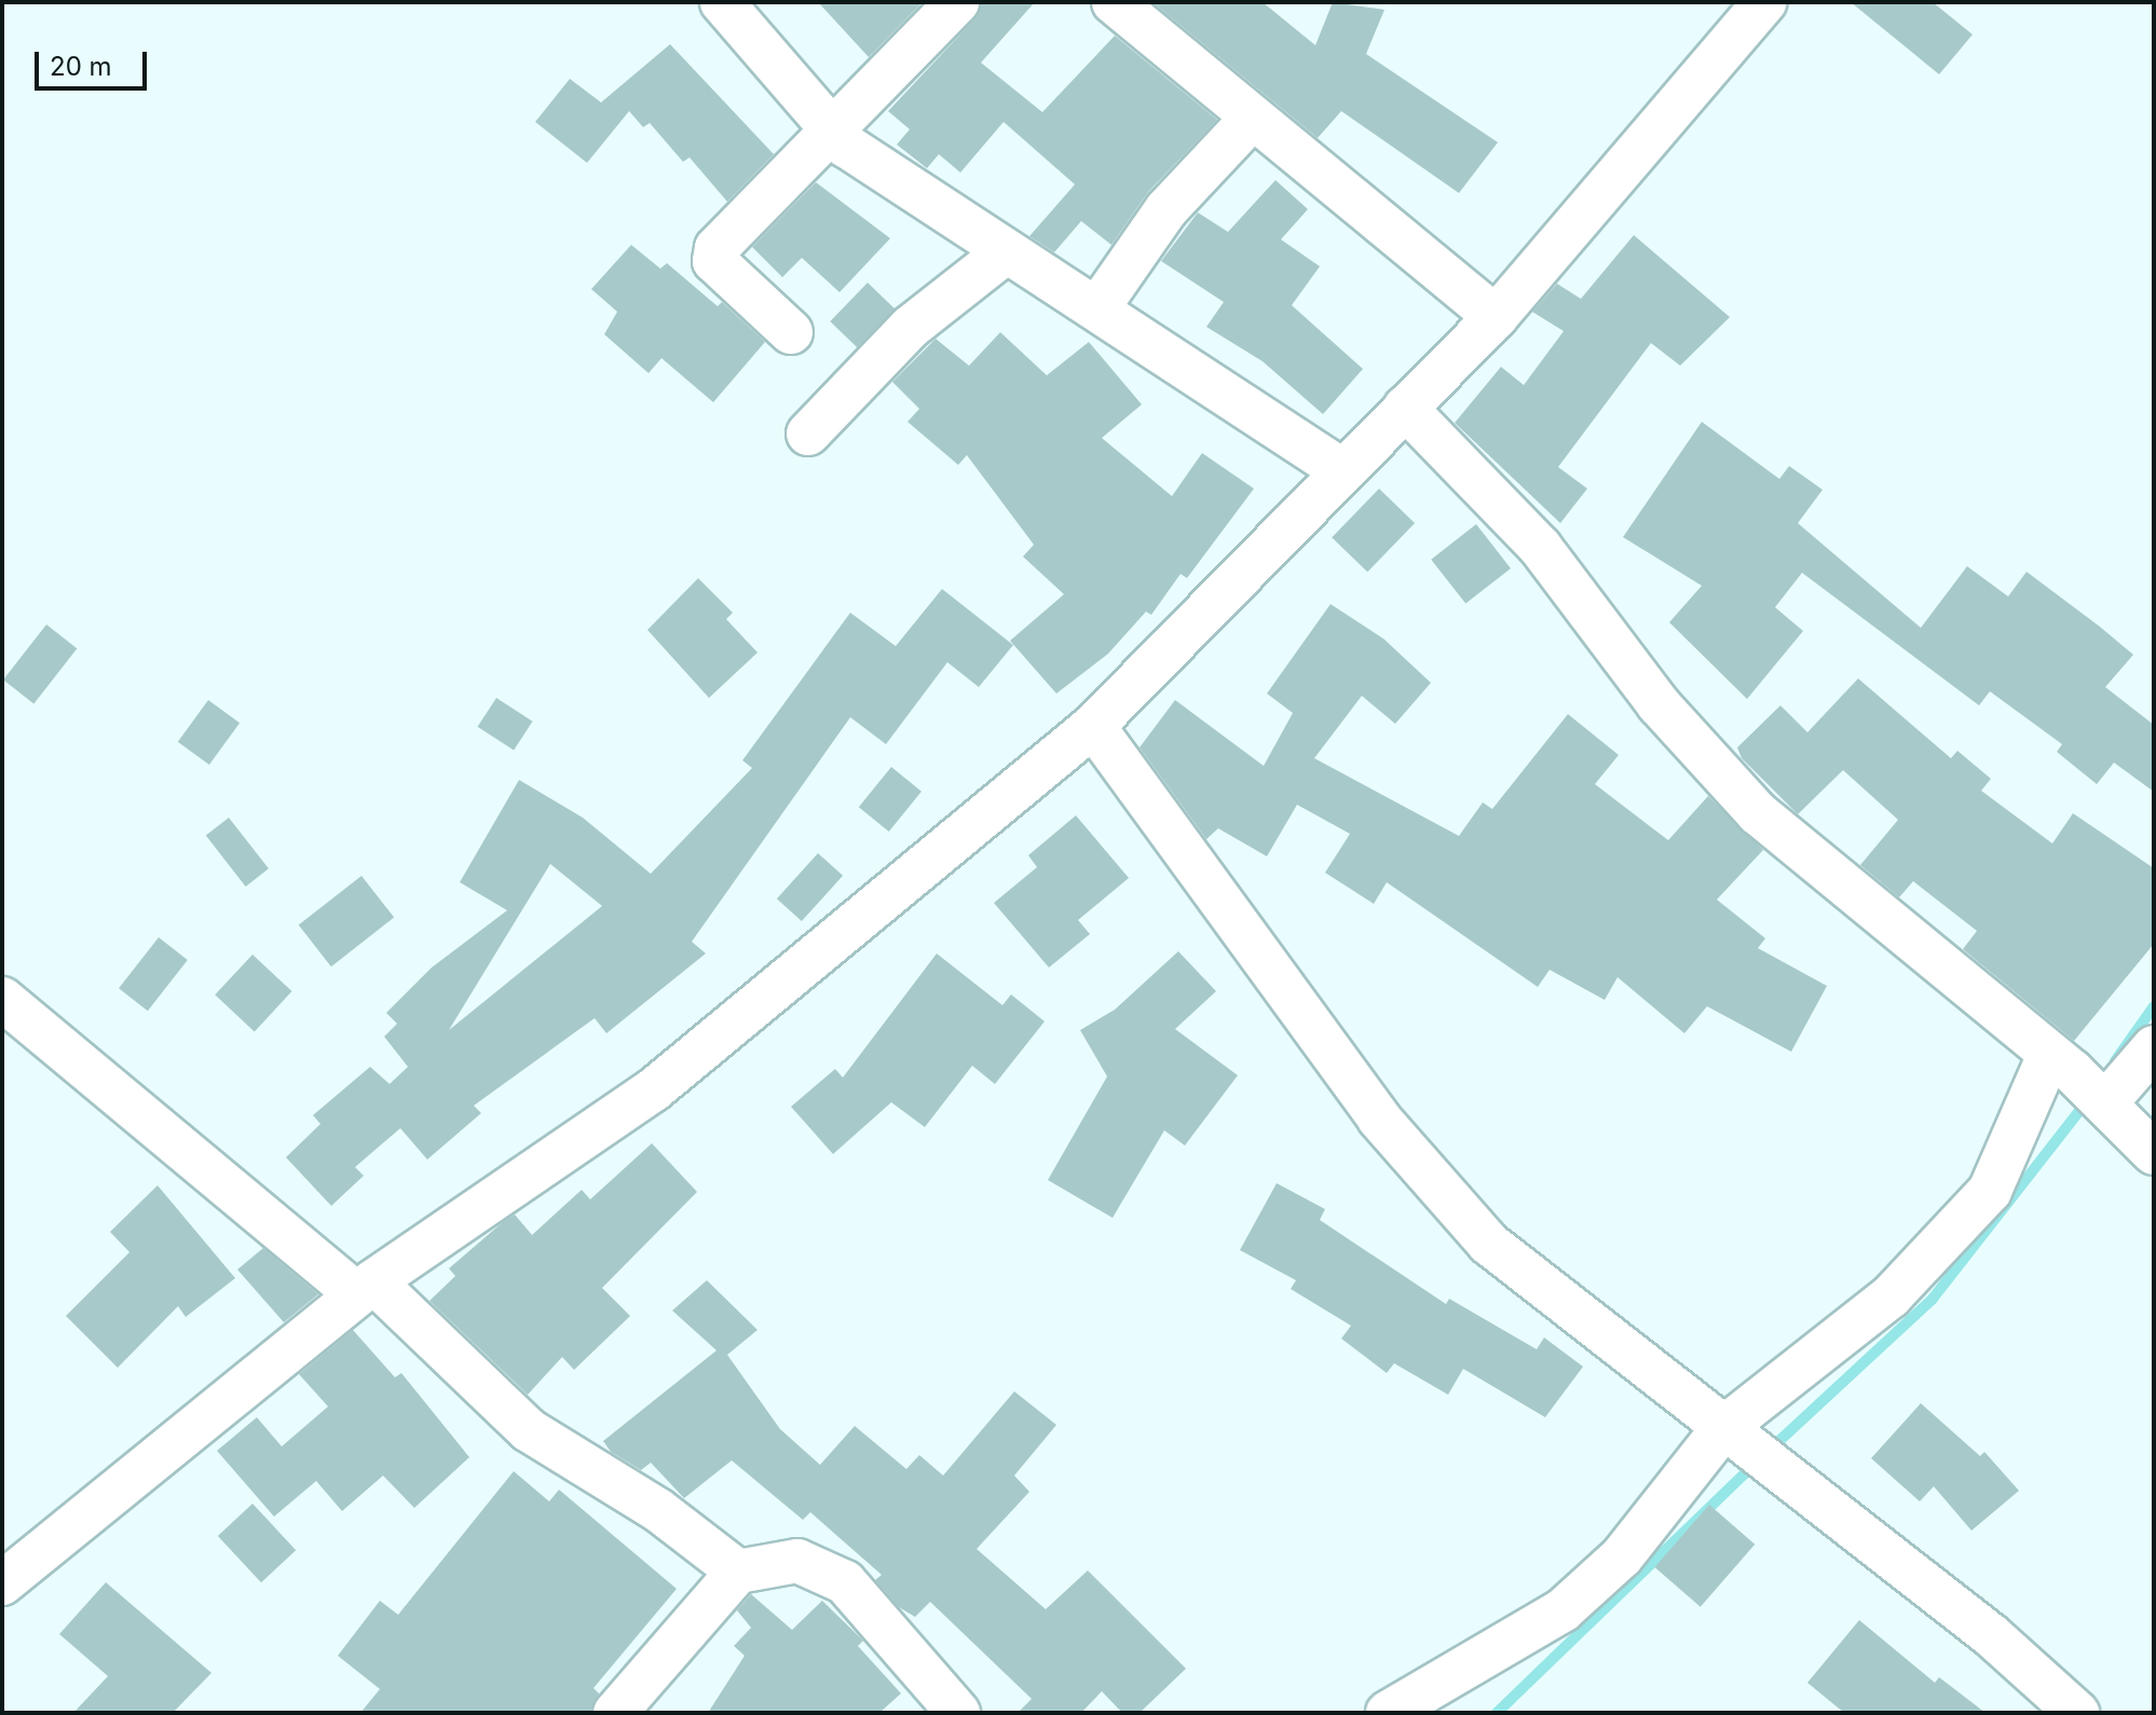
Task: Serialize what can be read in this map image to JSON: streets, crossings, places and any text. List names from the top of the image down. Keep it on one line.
{"scale_bar":"20 m"}
